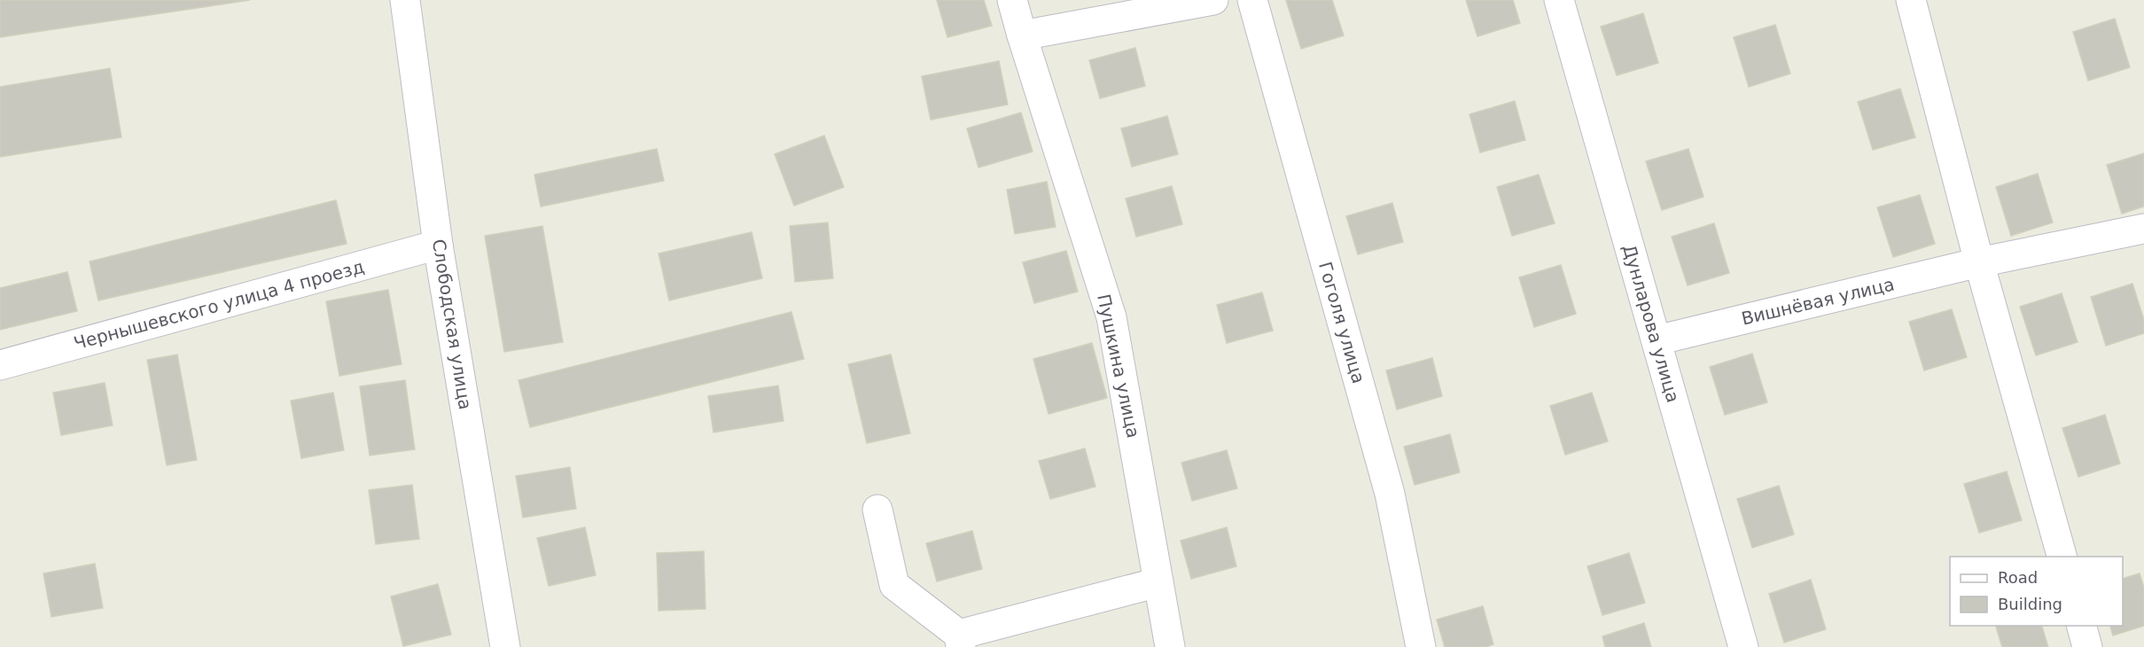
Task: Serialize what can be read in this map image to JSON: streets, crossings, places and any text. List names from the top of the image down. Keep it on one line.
{"streets":{"street":["Вишнёвая улица","Чернышевского улица 4 проезд","Гоголя улица","Дунларова улица","Слободская улица","Пушкина улица"]},"crossings":[["Вишнёвая улица","Дунларова улица"],["Чернышевского улица 4 проезд","Слободская улица"]],"legend":["Road","Building"]}
